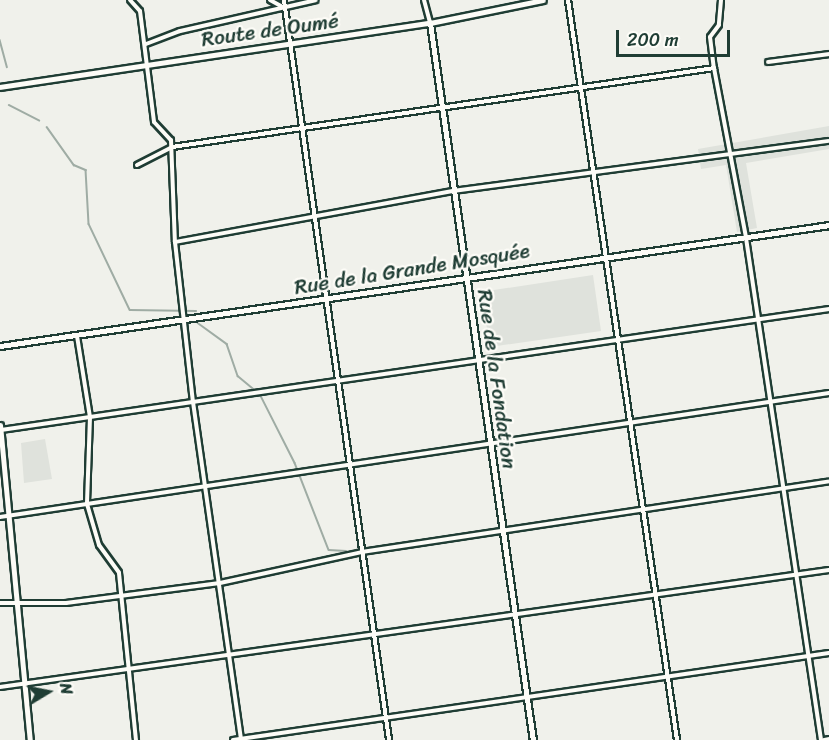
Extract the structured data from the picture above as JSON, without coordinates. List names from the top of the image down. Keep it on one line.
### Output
{"streets":{"street":["Route de Oumé","Rue de la Grande Mosquée","Rue de la Fondation"]},"crossings":[["Route de Oumé","Rue de la Fondation"],["Rue de la Grande Mosquée","Rue de la Fondation"]],"scale_bar":"200 m","north":"right"}
